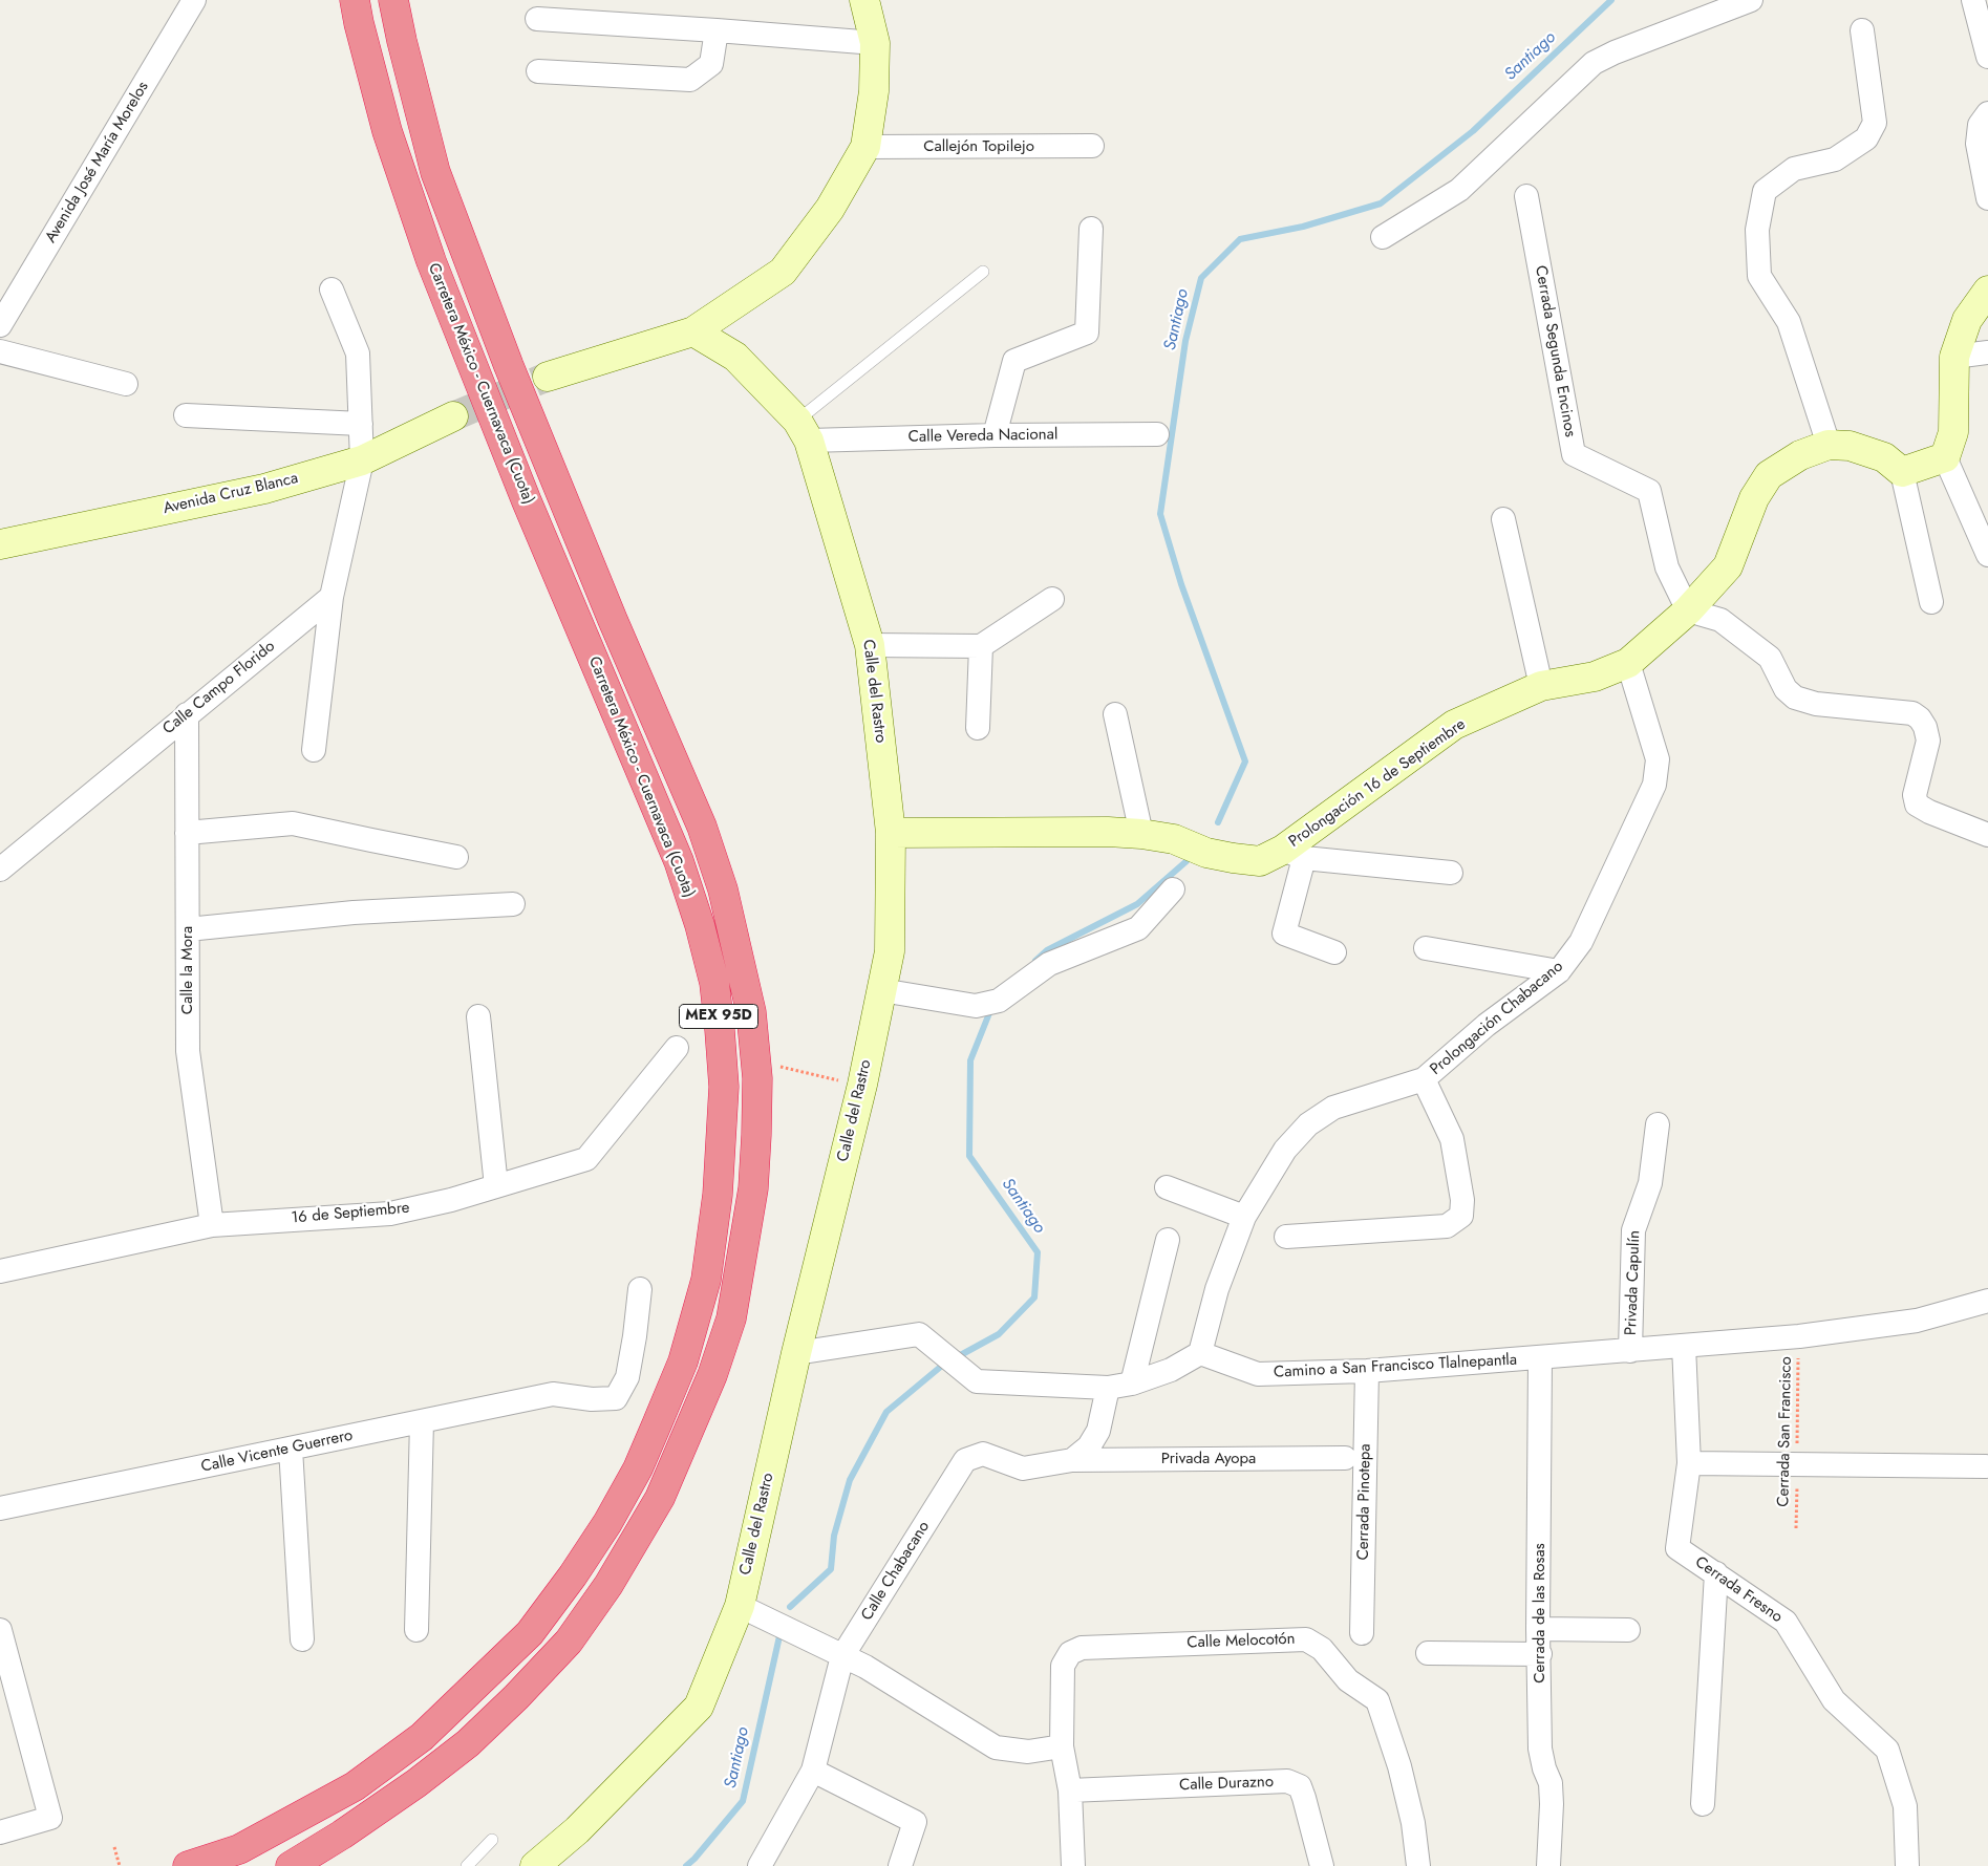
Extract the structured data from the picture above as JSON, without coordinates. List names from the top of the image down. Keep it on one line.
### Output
{"streets":{"highway":["Carretera México - Cuernavaca (Cuota)","MEX 95D"],"main road":["Avenida Cruz Blanca","Calle del Rastro","Prolongación 16 de Septiembre"],"street":["Callejón Topilejo","Avenida José María Morelos","Cerrada Segunda Encinos","Calle Vereda Nacional","Calle Campo Florido","Calle la Mora","Prolongación Chabacano","16 de Septiembre","Privada Capulín","Camino a San Francisco Tlalnepantla","Calle Vicente Guerrero","Privada Ayopa","Cerrada Pinotepa","Calle Chabacano","Cerrada Fresno","Cerrada de las Rosas","Calle Melocotón","Calle Durazno"],"path":["Cerrada San Francisco"]},"crossings":[["Cerrada Segunda Encinos","Prolongación 16 de Septiembre"],["Calle Vereda Nacional","Calle del Rastro"],["Calle Campo Florido","Calle la Mora"],["Calle del Rastro","Prolongación 16 de Septiembre"],["Prolongación 16 de Septiembre","Prolongación Chabacano"],["Calle la Mora","16 de Septiembre"],["Prolongación Chabacano","Camino a San Francisco Tlalnepantla"],["Privada Capulín","Camino a San Francisco Tlalnepantla"],["Camino a San Francisco Tlalnepantla","Cerrada San Francisco"],["Camino a San Francisco Tlalnepantla","Cerrada Pinotepa"],["Camino a San Francisco Tlalnepantla","Cerrada Fresno"],["Camino a San Francisco Tlalnepantla","Cerrada de las Rosas"],["Privada Ayopa","Calle Chabacano"],["Calle Melocotón","Calle Durazno"]],"water":["Santiago"]}
